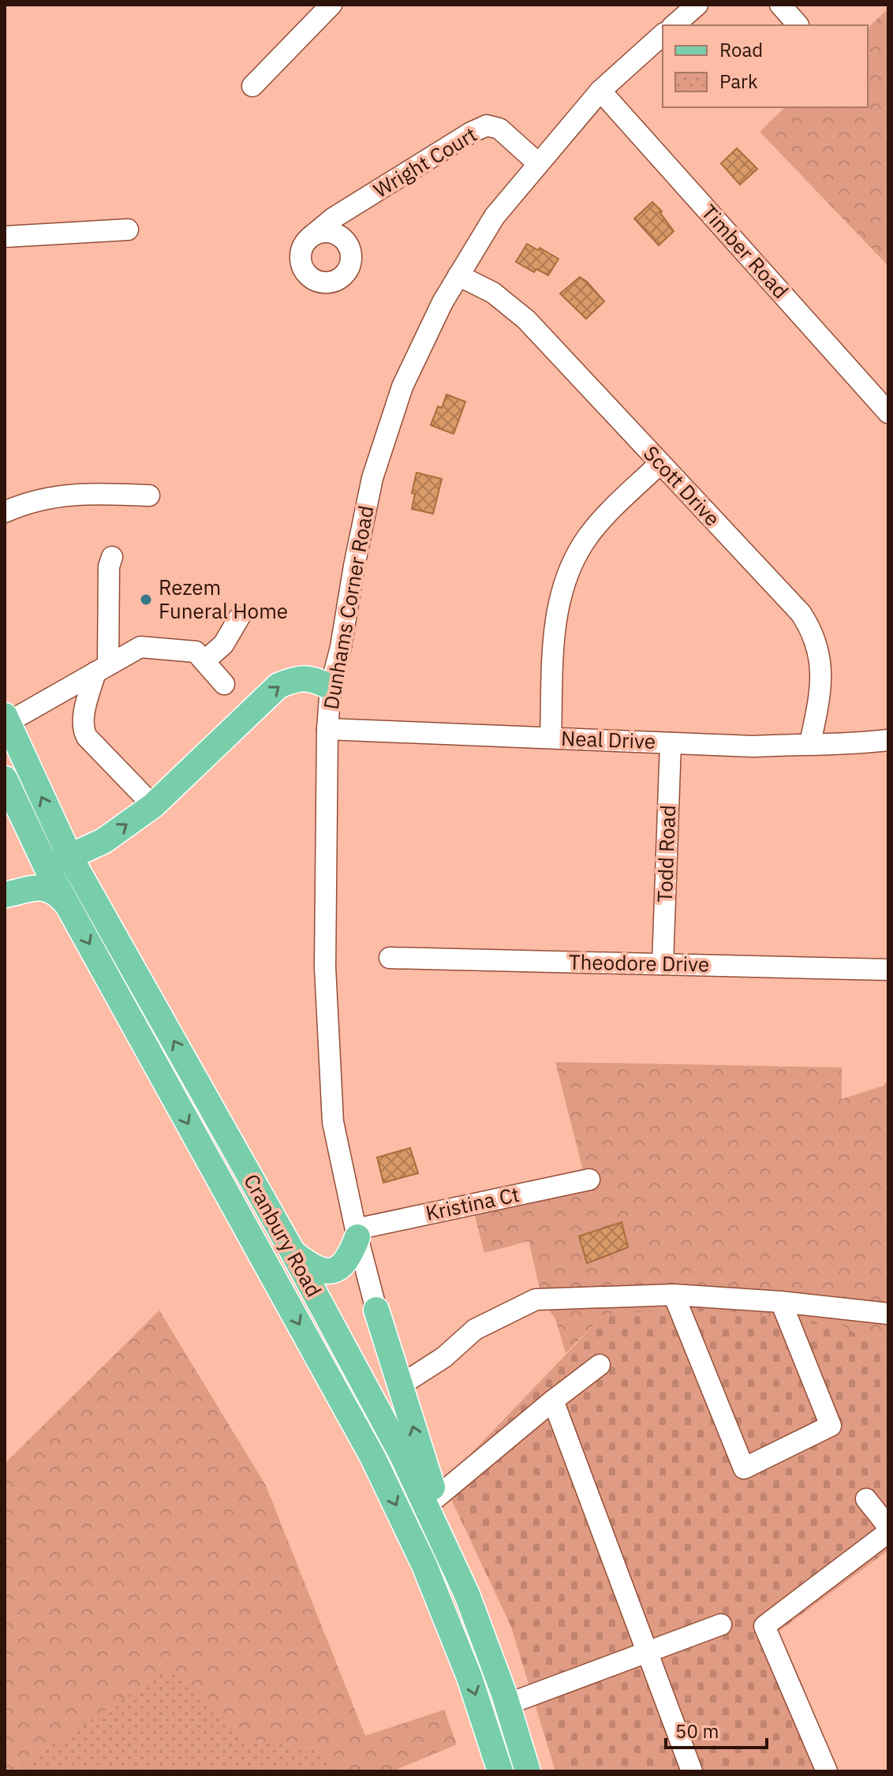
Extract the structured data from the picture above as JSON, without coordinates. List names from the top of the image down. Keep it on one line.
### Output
{"streets":{"main road":["Cranbury Road"],"street":["Wright Court","Timber Road","Scott Drive","Dunhams Corner Road","Neal Drive","Todd Road","Theodore Drive","Kristina Ct"]},"crossings":[["Wright Court","Dunhams Corner Road"],["Timber Road","Dunhams Corner Road"],["Scott Drive","Dunhams Corner Road"],["Scott Drive","Neal Drive"],["Dunhams Corner Road","Neal Drive"],["Dunhams Corner Road","Kristina Ct"],["Neal Drive","Todd Road"],["Todd Road","Theodore Drive"]],"places":["Rezem Funeral Home"],"legend":["Road","Park"],"scale_bar":"50 m"}
